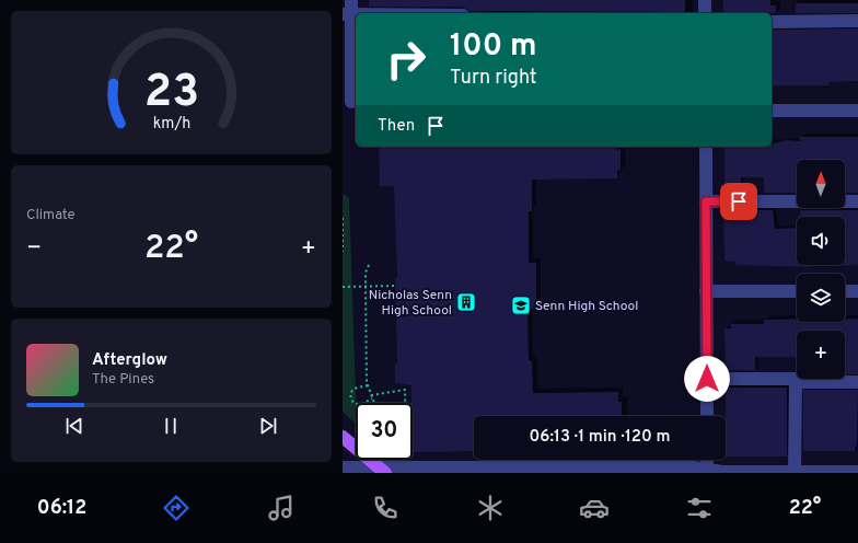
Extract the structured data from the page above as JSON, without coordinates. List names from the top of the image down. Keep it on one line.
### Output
{"places":{"building":["Nicholas Senn High School"],"school or university":["Senn High School"]},"north":"top","page":{"turn":["100 m","Turn right"],"then":"Then","map_buttons":"+","tile":"Climate","heat":["−","22°","+"],"song":["Afterglow","The Pines"],"limit":"30","trip":"06:13 · 1 min · 120 m","tabs":["06:12","22°"],"gauge":["23","km/h"]}}
